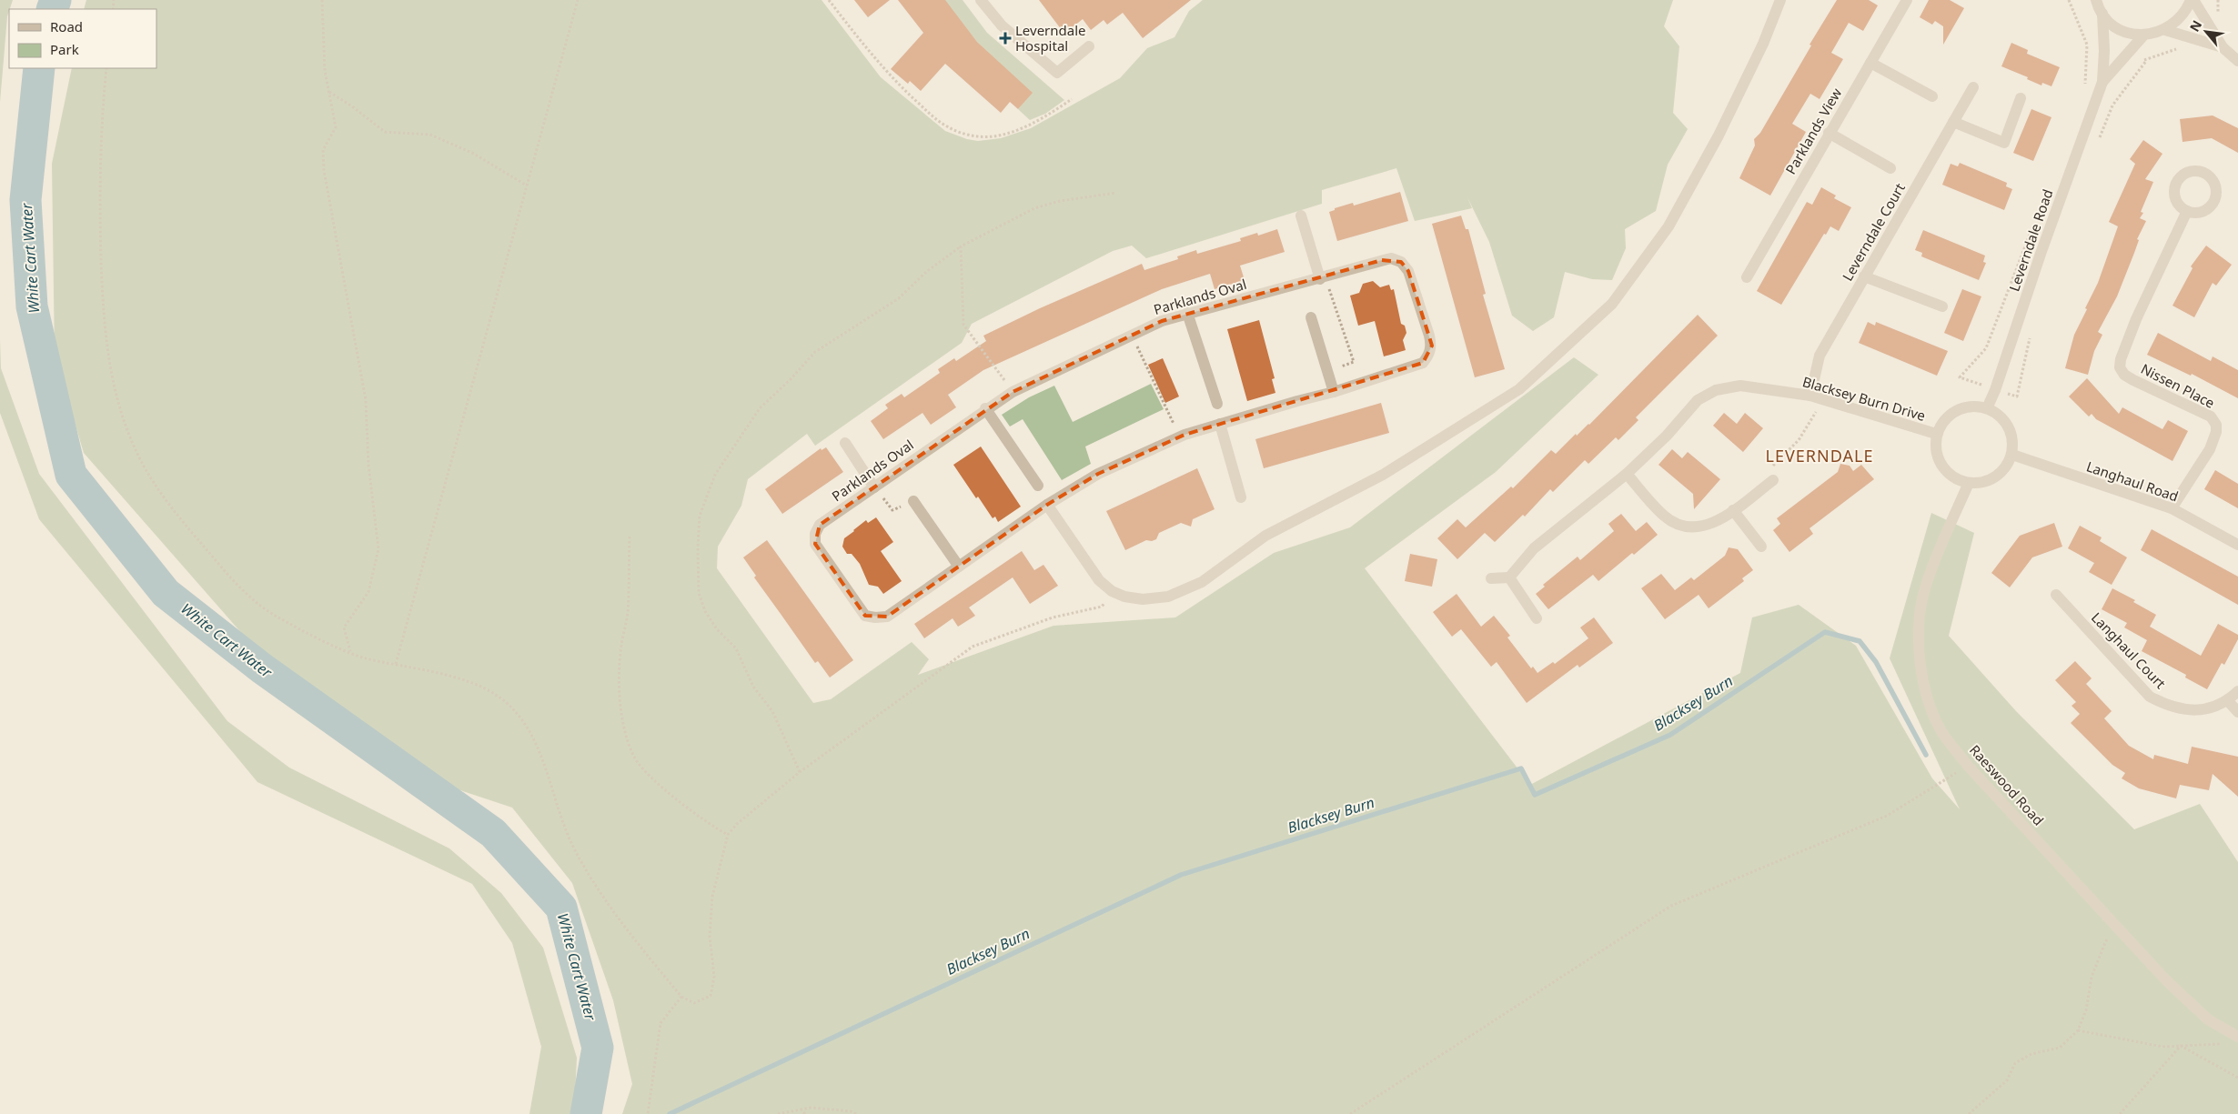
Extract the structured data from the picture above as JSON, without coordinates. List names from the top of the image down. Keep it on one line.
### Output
{"streets":{"street":["Parklands View","Leverndale Court","Leverndale Road","Parklands Oval","Nissen Place","Blacksey Burn Drive","Langhaul Road","Langhaul Court","Raeswood Road"]},"crossings":[["Leverndale Court","Blacksey Burn Drive"],["Leverndale Road","Blacksey Burn Drive"],["Leverndale Road","Langhaul Road"],["Leverndale Road","Raeswood Road"],["Nissen Place","Langhaul Road"],["Blacksey Burn Drive","Langhaul Road"],["Blacksey Burn Drive","Raeswood Road"],["Langhaul Road","Raeswood Road"]],"districts":["LEVERNDALE"],"water":["White Cart Water","Blacksey Burn"],"places":{"health":["Leverndale Hospital"]},"legend":["Road","Park"],"north":"top left"}
